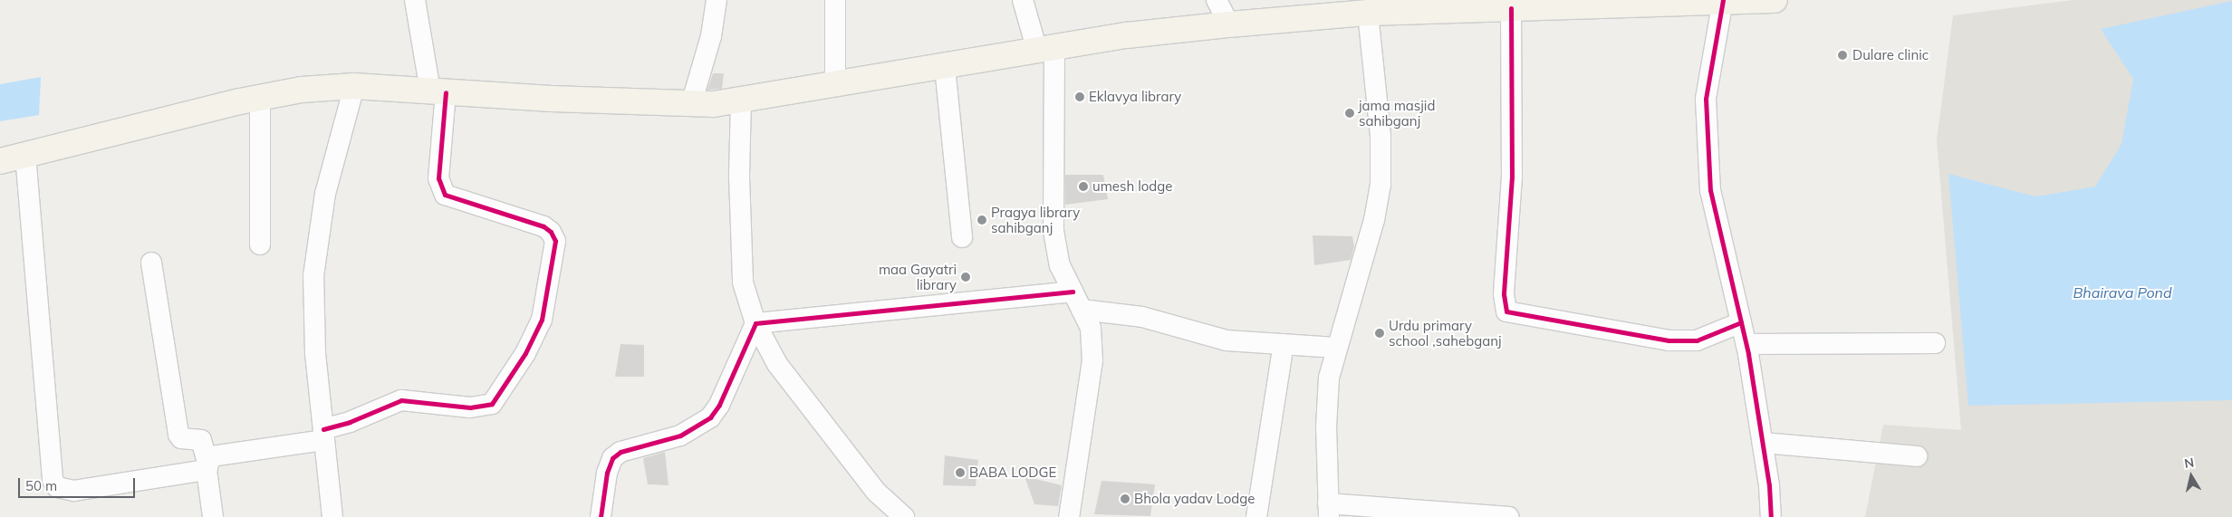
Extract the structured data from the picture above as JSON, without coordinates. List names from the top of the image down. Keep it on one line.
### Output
{"water":["Bhairava Pond"],"places":["Dulare clinic","Eklavya library","jama masjid sahibganj","umesh lodge","Pragya library sahibganj","maa Gayatri library","Urdu primary school ,sahebganj","BABA LODGE","Bhola yadav Lodge"],"scale_bar":"50 m","north":"top"}
